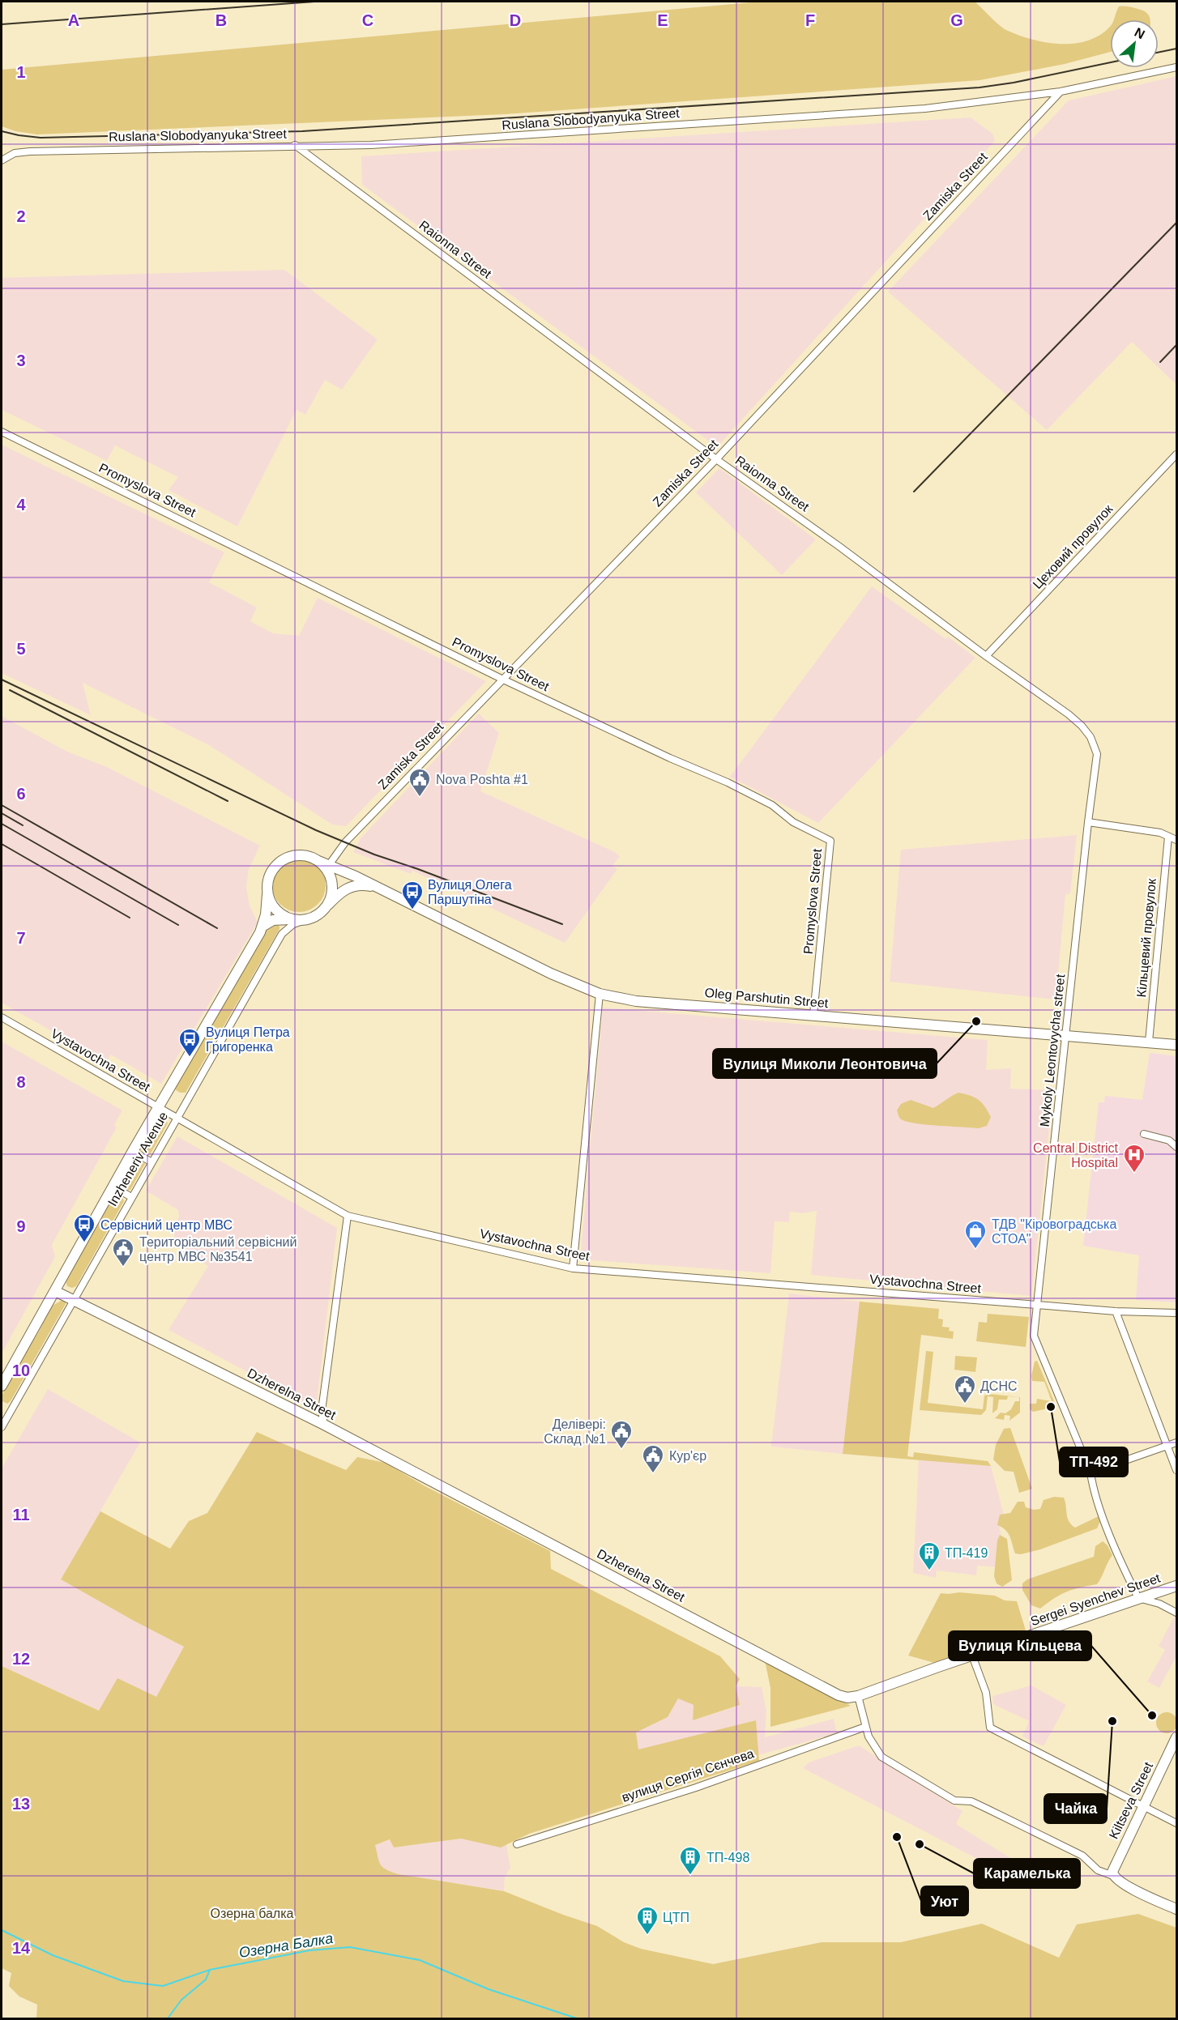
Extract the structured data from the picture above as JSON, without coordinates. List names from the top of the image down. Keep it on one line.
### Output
{"streets":{"street":["Ruslana Slobodyanyuka Street","Zamiska Street","Raionna Street","Promyslova Street","Цеховий провулок","Кільцевий провулок","Oleg Parshutin Street","Mykoly Leontovycha street","Vystavochna Street","Inzheneriv Avenue","Dzherelna Street","Sergei Syenchev Street","вулиця Сергія Сєнчева","Kiltseva Street"]},"crossings":[["Ruslana Slobodyanyuka Street","Zamiska Street"],["Ruslana Slobodyanyuka Street","Raionna Street"],["Zamiska Street","Raionna Street"],["Zamiska Street","Promyslova Street"],["Zamiska Street","Oleg Parshutin Street"],["Zamiska Street","Inzheneriv Avenue"],["Raionna Street","Цеховий провулок"],["Raionna Street","Mykoly Leontovycha street"],["Promyslova Street","Oleg Parshutin Street"],["Кільцевий провулок","Oleg Parshutin Street"],["Oleg Parshutin Street","Mykoly Leontovycha street"],["Oleg Parshutin Street","Inzheneriv Avenue"],["Mykoly Leontovycha street","Vystavochna Street"],["Mykoly Leontovycha street","Sergei Syenchev Street"],["Vystavochna Street","Inzheneriv Avenue"],["Inzheneriv Avenue","Dzherelna Street"],["Dzherelna Street","Sergei Syenchev Street"]],"water":["Озерна Балка"],"parks":["Озерна балка"],"places":{"public building":["Nova Poshta #1","Територіальний сервісний центр МВС №3541","ДСНС","Делівері: Склад №1","Кур'єр"],"bus stop":["Вулиця Олега Паршутіна","Вулиця Петра Григоренка","Сервісний центр МВС"],"other":["Вулиця Миколи Леонтовича","ТП-492","Вулиця Кільцева","Чайка","Уют","Карамелька"],"hospital":["Central District Hospital"],"shop":["ТДВ \"Кіровоградська СТОА\""],"building":["ТП-419","ТП-498","ЦТП"]},"north":"top right","grid":{"columns":["A","B","C","D","E","F","G"],"rows":["1","2","3","4","5","6","7","8","9","10","11","12","13","14"]}}
